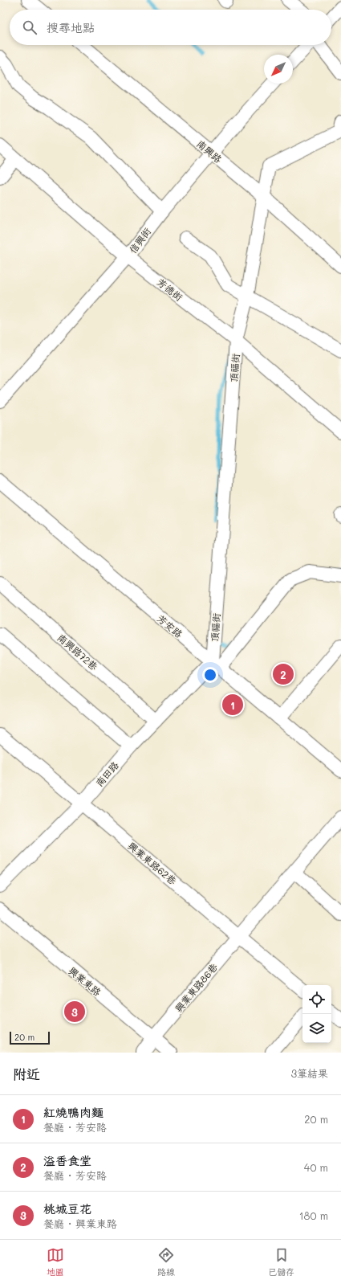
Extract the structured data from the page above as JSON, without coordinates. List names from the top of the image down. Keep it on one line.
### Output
{"streets":{"street":["南興路","信興街","芳德街","頂福街","芳安路","南興路72巷","南田路","興業東路62巷","興業東路","興業東路86巷"]},"crossings":[["南興路","信興街"],["南興路","頂福街"],["信興街","芳德街"],["芳德街","頂福街"],["頂福街","芳安路"],["頂福街","南田路"],["芳安路","南田路"],["南興路72巷","南田路"],["南田路","興業東路62巷"],["興業東路62巷","興業東路86巷"],["興業東路","興業東路86巷"]],"scale_bar":"20 m","north":"bottom left","page":{"search":"搜尋地點","pins":["2","1","3"],"scale":"20 m","heading":["附近","3筆結果"],"list":[{"mark":"1","name":"紅燒鴨肉麵","note":"餐廳 · 芳安路","value":"20 m"},{"mark":"2","name":"溢香食堂","note":"餐廳 · 芳安路","value":"40 m"},{"mark":"3","name":"桃城豆花","note":"餐廳 · 興業東路","value":"180 m"}],"nav":["地圖","路線","已儲存"]}}
